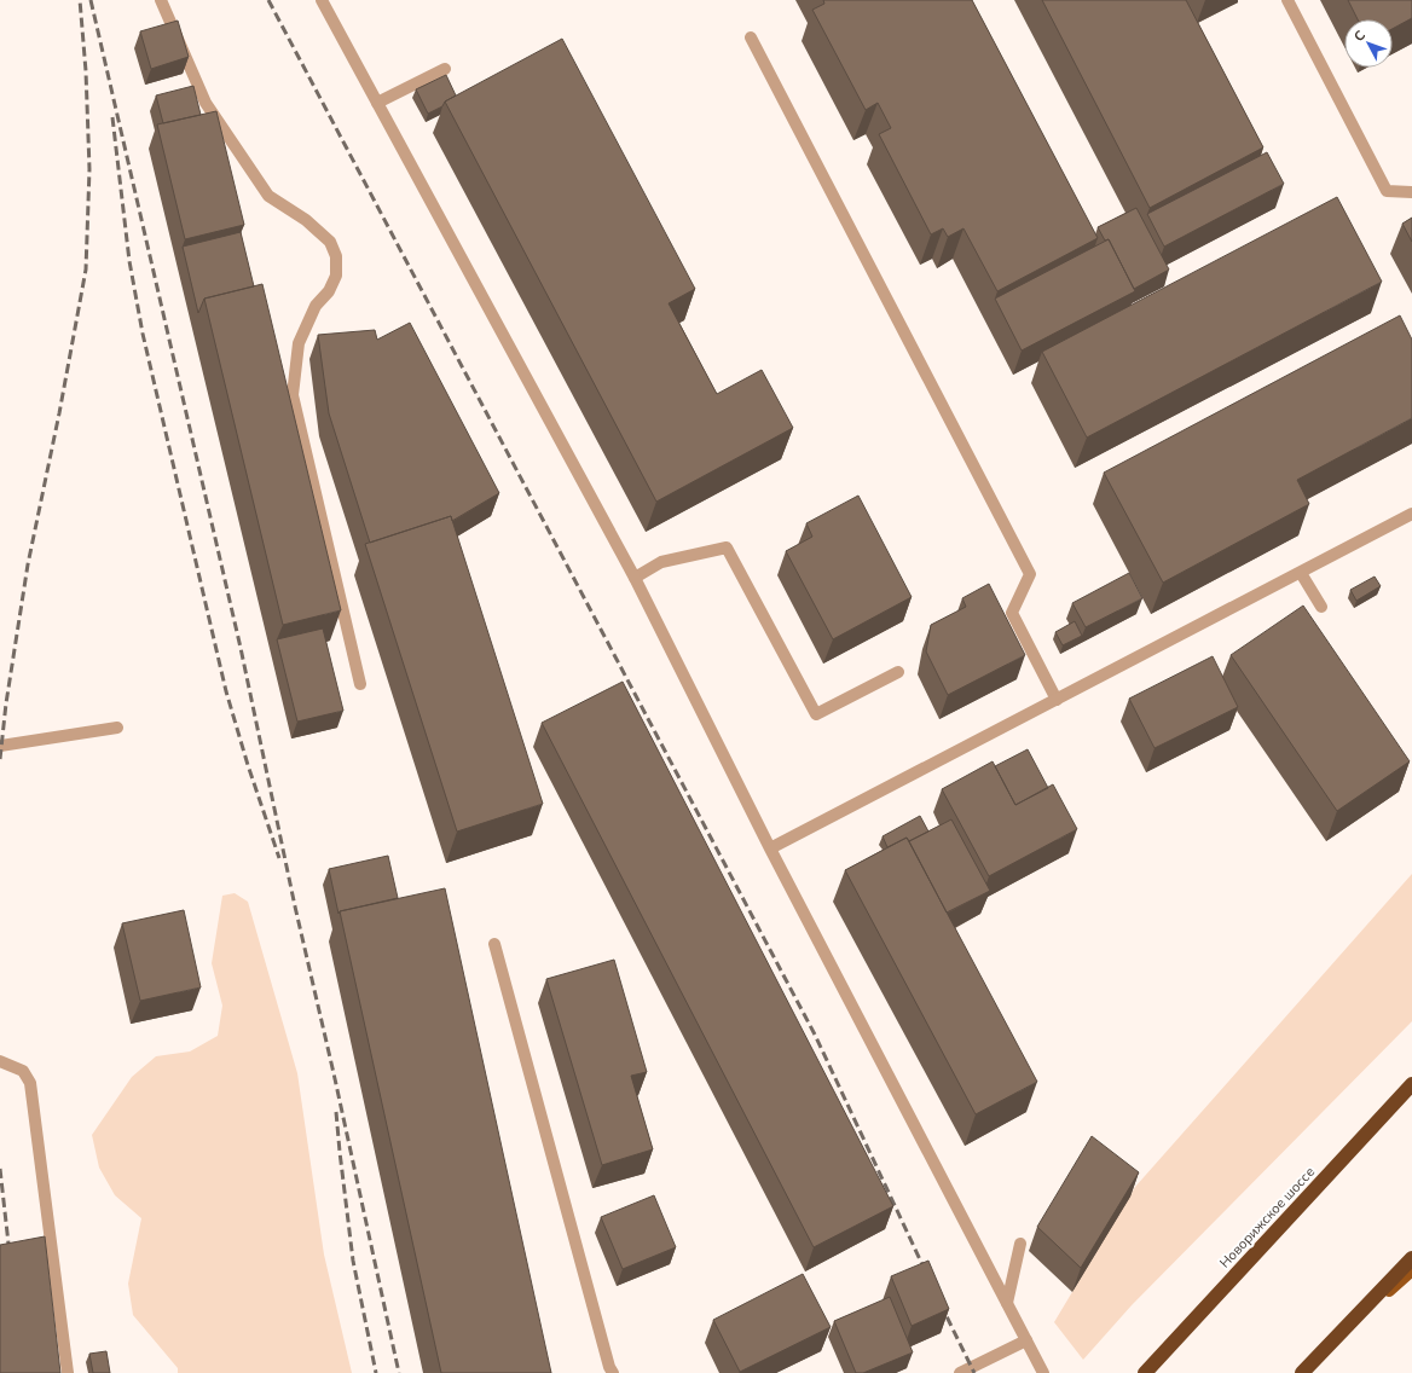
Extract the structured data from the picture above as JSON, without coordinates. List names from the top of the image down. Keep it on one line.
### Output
{"streets":{"highway":["Новорижское шоссе"]},"north":"top left"}
